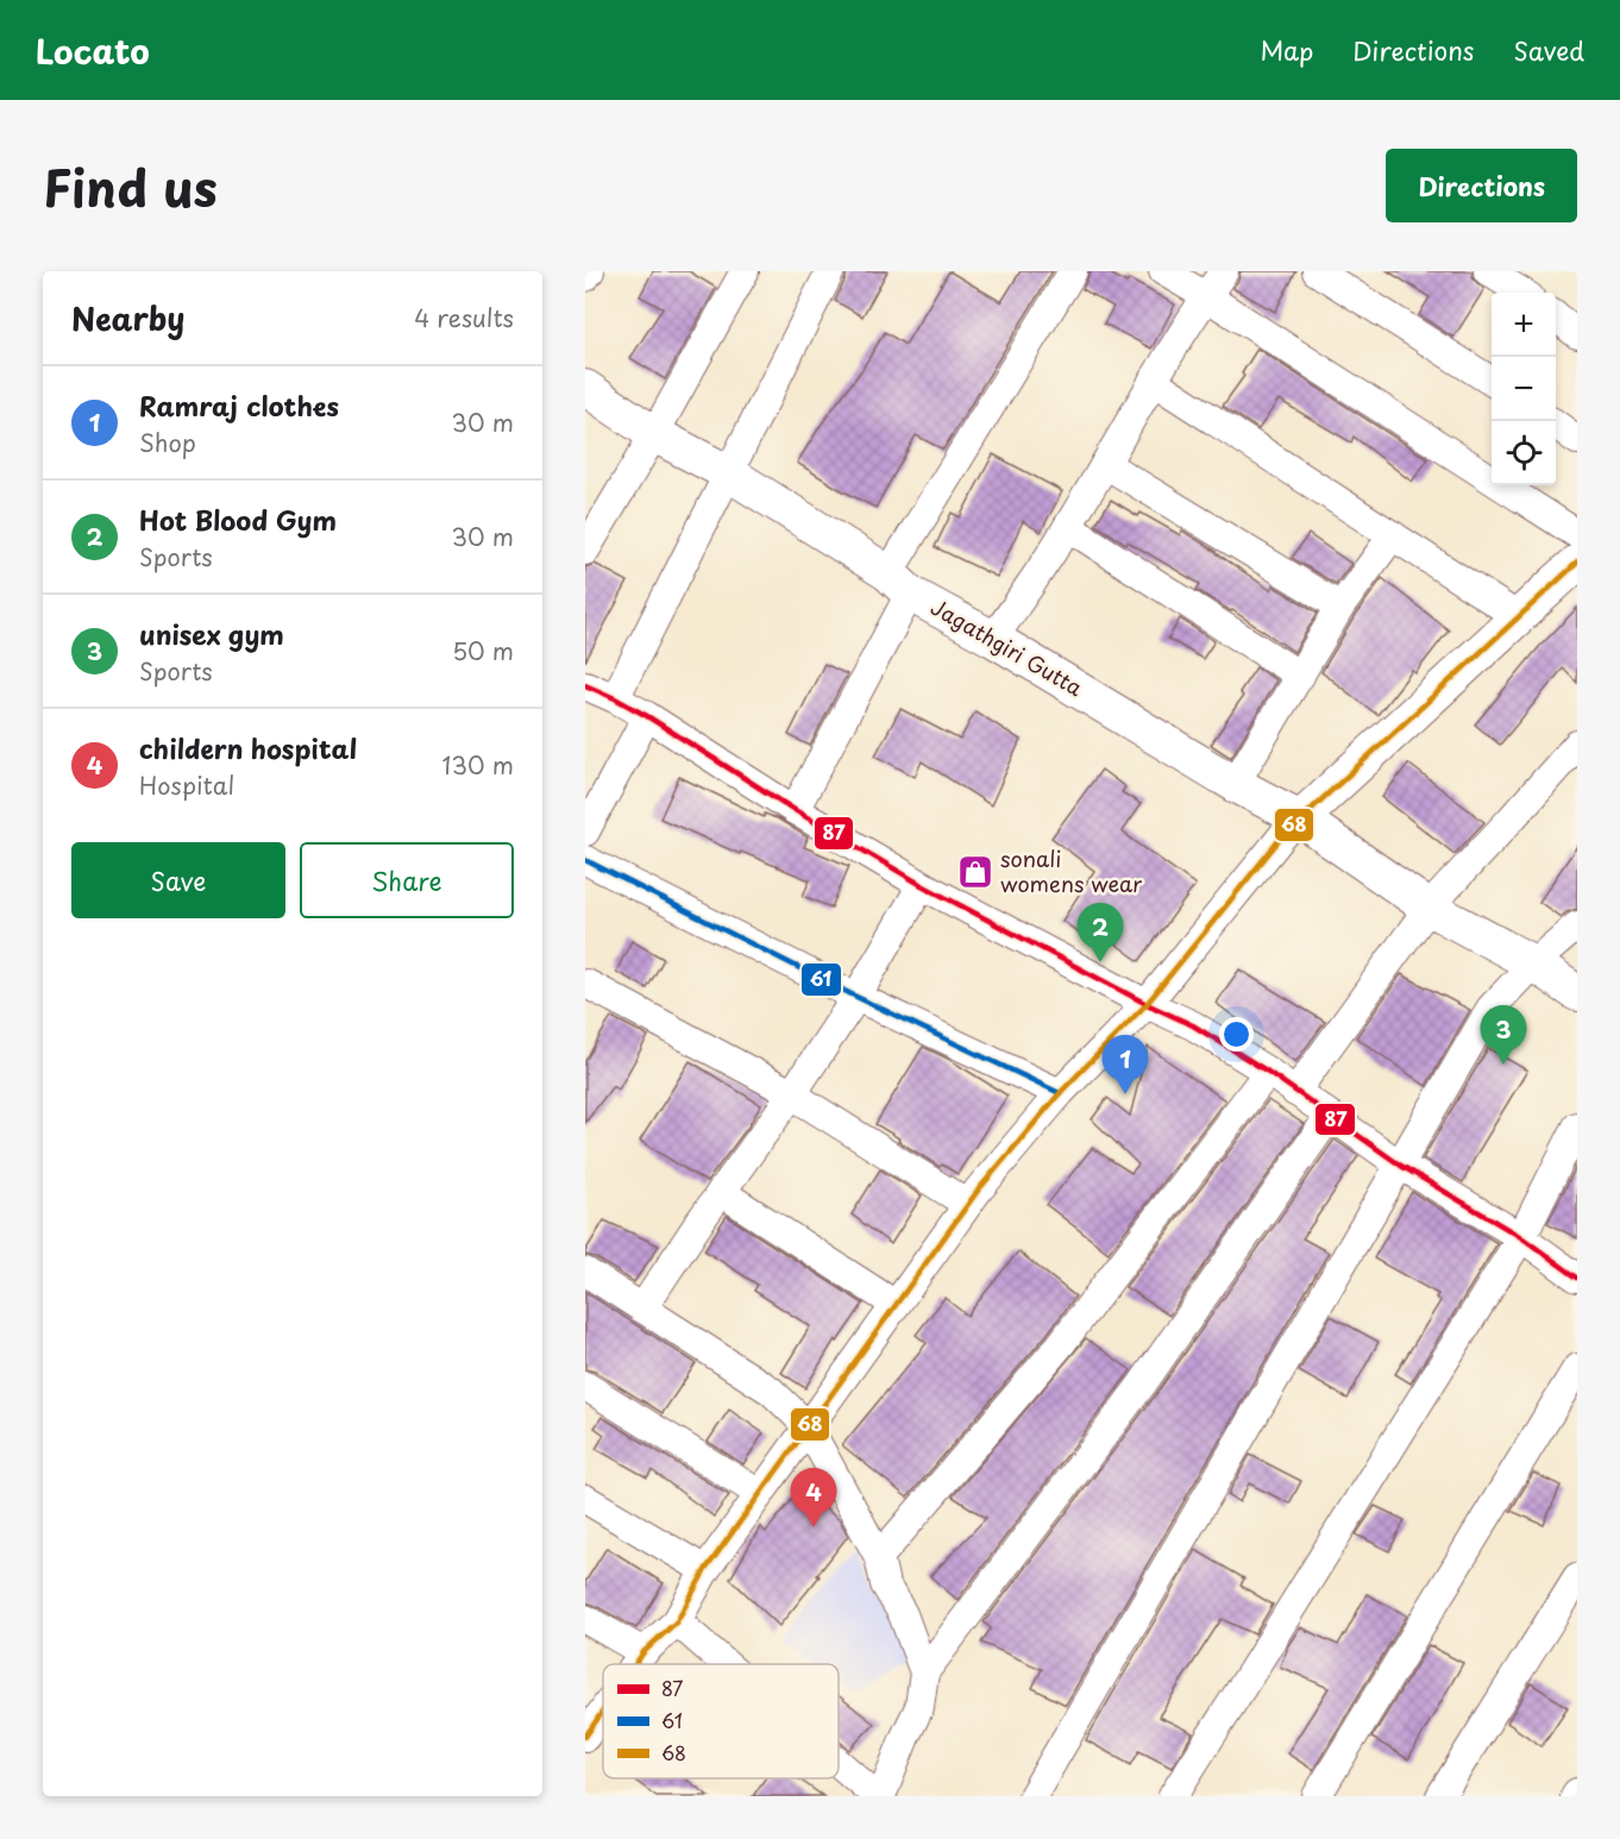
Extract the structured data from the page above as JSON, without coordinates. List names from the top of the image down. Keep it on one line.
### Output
{"streets":{"street":["Jagathgiri Gutta"]},"places":{"shop":["sonali womens wear"]},"lines":["transit line 68","transit line 87","transit line 61"],"legend":["87","61","68"],"page":{"header":"Locato","nav":["Map","Directions","Saved"],"title":"Find us","buttons":["Directions",["Save","Share"]],"heading":["Nearby","4 results"],"map_buttons":["+","−"],"list":[{"mark":"1","name":"Ramraj clothes","note":"Shop","value":"30 m"},{"mark":"2","name":"Hot Blood Gym","note":"Sports","value":"30 m"},{"mark":"3","name":"unisex gym","note":"Sports","value":"50 m"},{"mark":"4","name":"childern hospital","note":"Hospital","value":"130 m"}],"pins":["2","3","1","4"]}}
